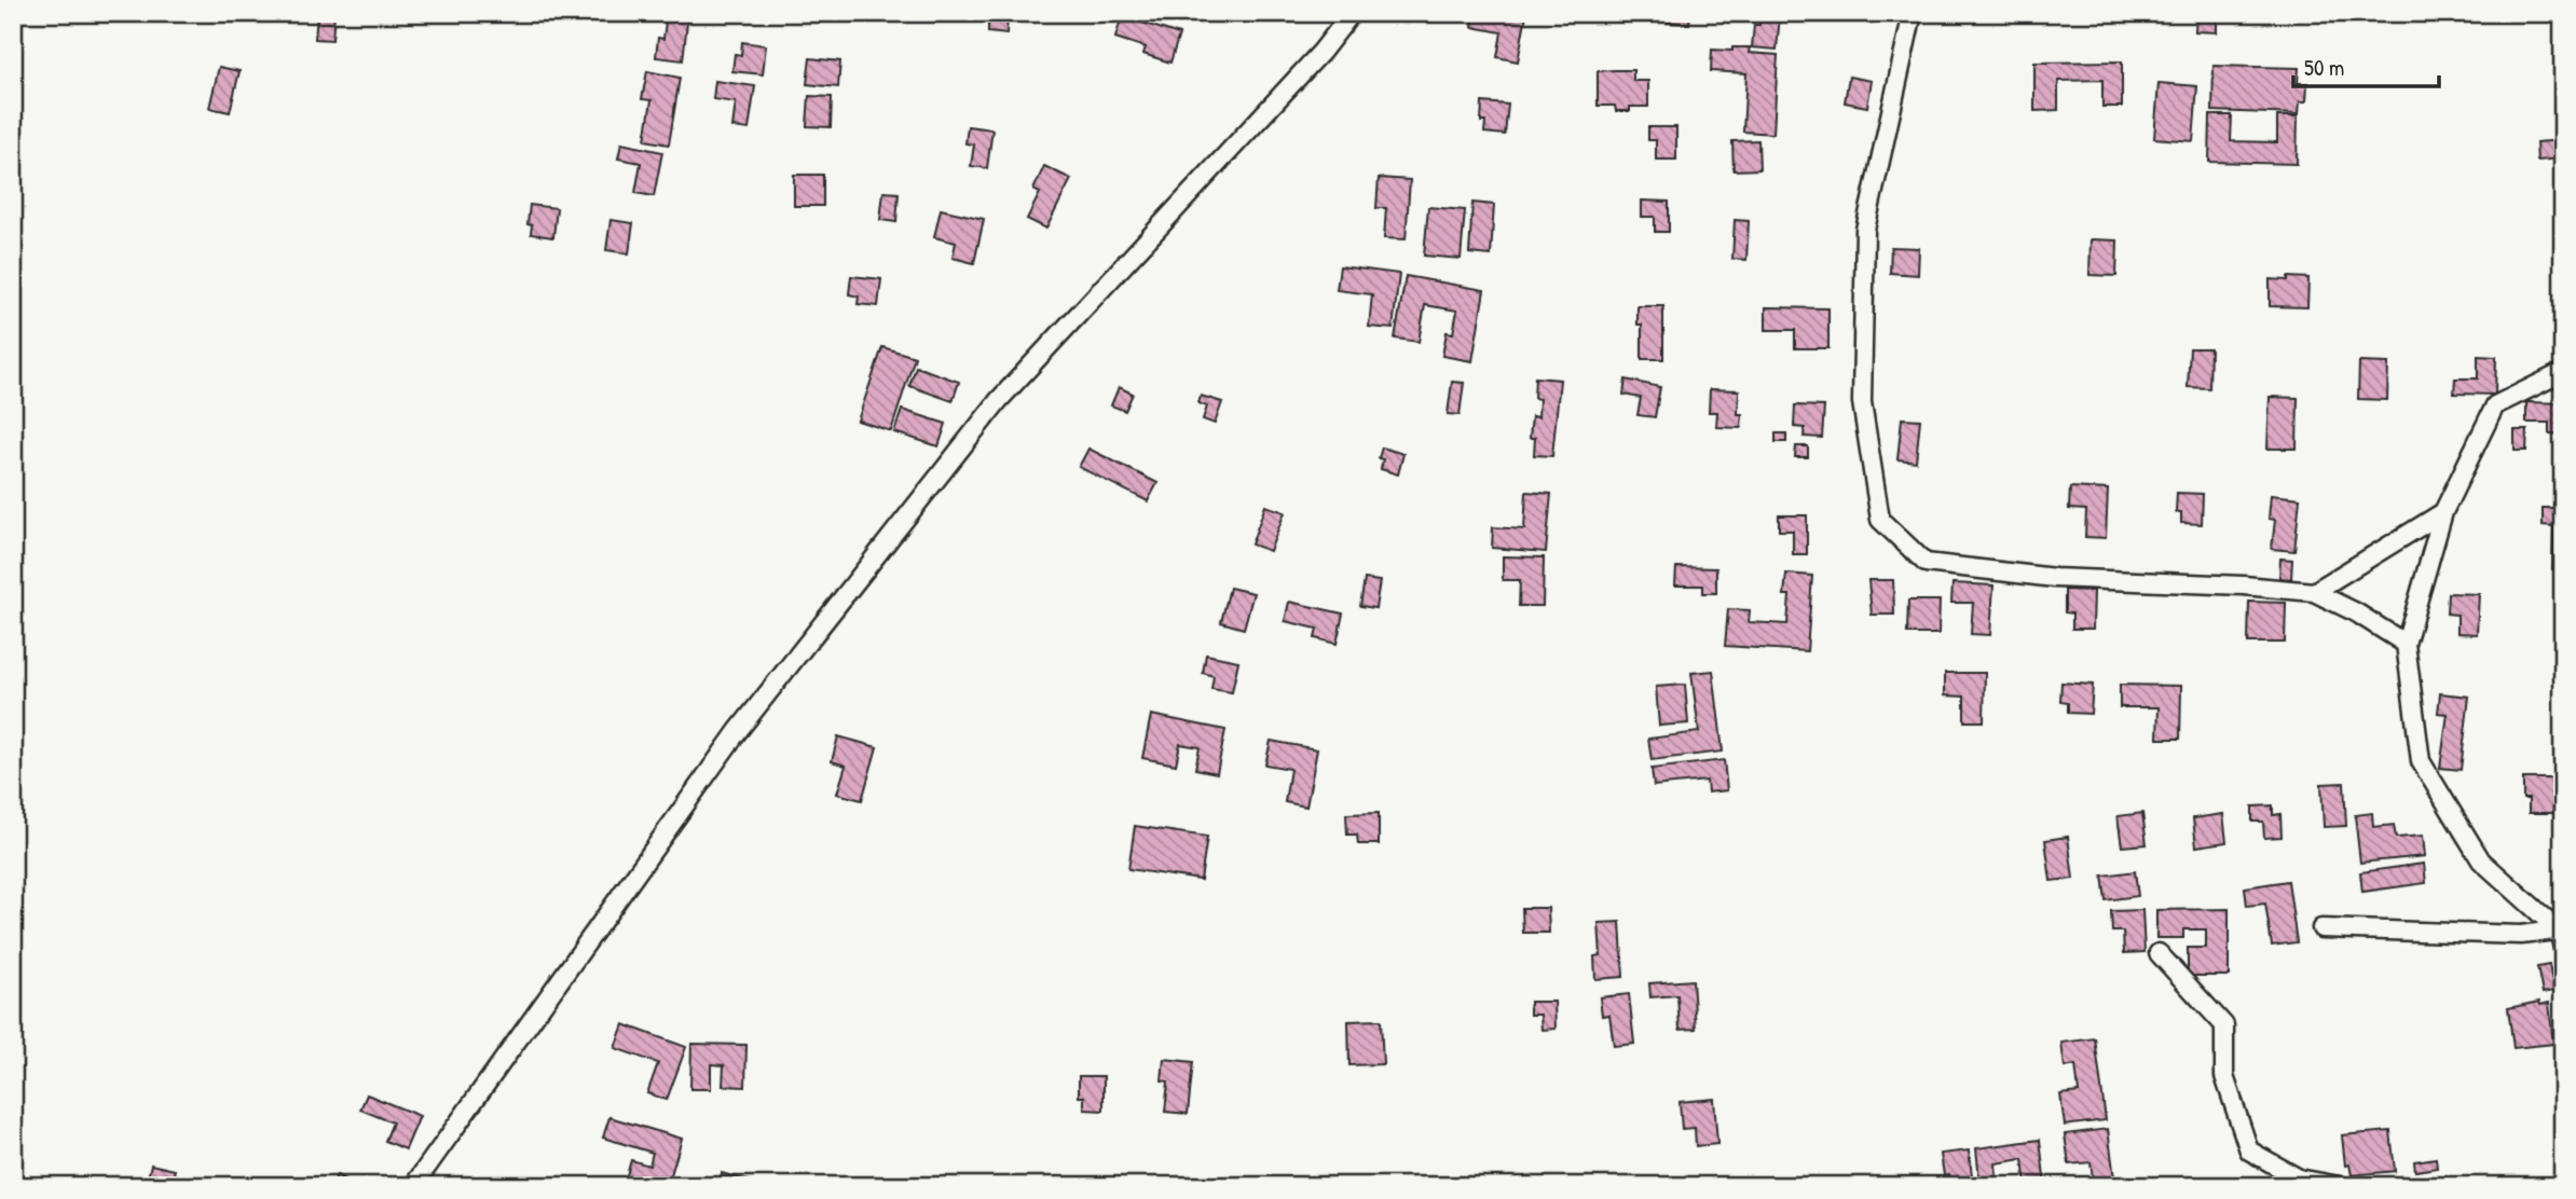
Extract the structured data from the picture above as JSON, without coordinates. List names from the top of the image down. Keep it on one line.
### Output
{"scale_bar":"50 m"}
